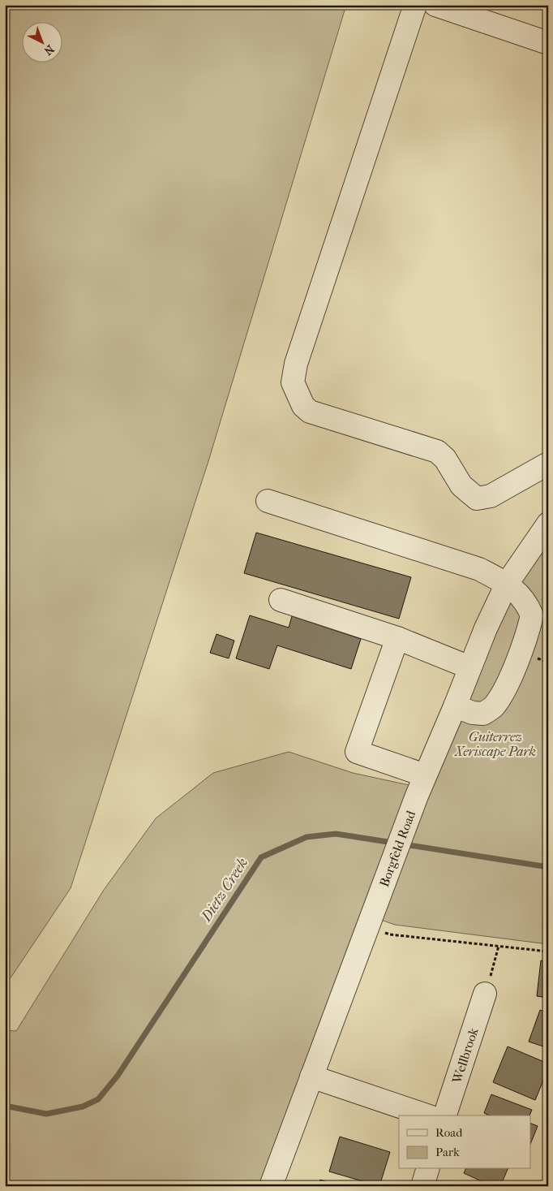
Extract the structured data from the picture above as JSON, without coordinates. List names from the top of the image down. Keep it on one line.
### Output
{"streets":{"street":["Borgfeld Road","Wellbrook"]},"water":["Dietz Creek"],"parks":["Guiterrez Xeriscape Park"],"legend":["Road","Park"],"north":"bottom right"}
